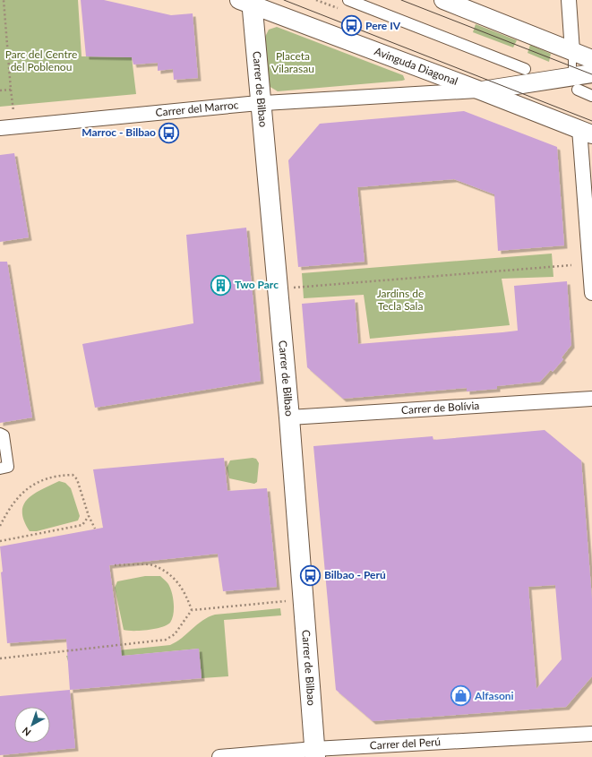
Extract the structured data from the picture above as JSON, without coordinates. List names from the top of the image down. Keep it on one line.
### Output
{"streets":{"main road":["Carrer de Bilbao"],"street":["Avinguda Diagonal","Carrer del Marroc","Carrer de Bolívia","Carrer del Perú"]},"crossings":[["Avinguda Diagonal","Carrer de Bilbao"],["Avinguda Diagonal","Carrer del Marroc"],["Carrer de Bilbao","Carrer del Marroc"],["Carrer de Bilbao","Carrer de Bolívia"],["Carrer de Bilbao","Carrer del Perú"]],"parks":["Parc del Centre del Poblenou","Placeta Vilarasau","Jardins de Tecla Sala"],"places":{"bus stop":["Pere IV","Marroc - Bilbao","Bilbao - Perú"],"building":["Two Parc"],"shop":["Alfasoni"]},"north":"bottom left"}
